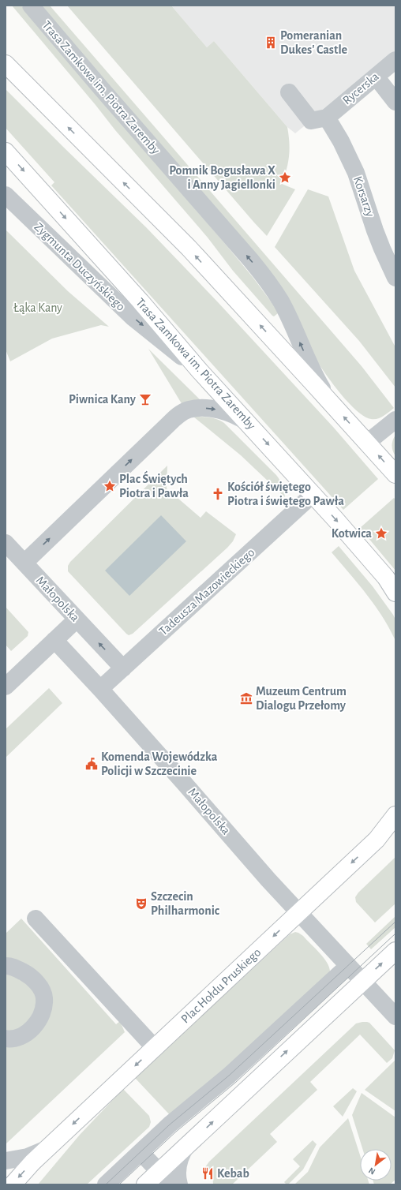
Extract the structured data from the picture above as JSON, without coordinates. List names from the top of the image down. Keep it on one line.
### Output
{"streets":{"main road":["Trasa Zamkowa im. Piotra Zaremby","Plac Hołdu Pruskiego"],"street":["Rycerska","Korsarzy","Zygmunta Duczyńskiego","Tadeusza Mazowieckiego","Małopolska"]},"crossings":[["Trasa Zamkowa im. Piotra Zaremby","Zygmunta Duczyńskiego"],["Trasa Zamkowa im. Piotra Zaremby","Tadeusza Mazowieckiego"],["Rycerska","Korsarzy"],["Tadeusza Mazowieckiego","Małopolska"],["Małopolska","Plac Hołdu Pruskiego"]],"one_way":["Zygmunta Duczyńskiego"],"parks":["Łąka Kany"],"places":{"building":["Pomeranian Dukes' Castle"],"place":["Pomnik Bogusława X i Anny Jagiellonki","Plac Świętych Piotra i Pawła","Kotwica"],"bar":["Piwnica Kany"],"church":["Kościół świętego Piotra i świętego Pawła"],"museum":["Muzeum Centrum Dialogu Przełomy"],"public building":["Komenda Wojewódzka Policji w Szczecinie"],"theatre":["Szczecin Philharmonic"],"restaurant":["Kebab"]},"north":"bottom left"}
